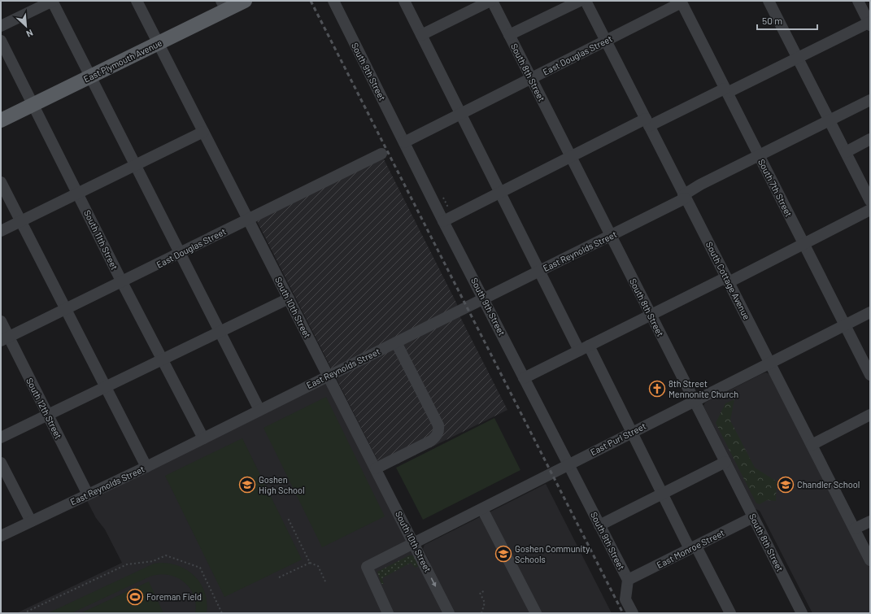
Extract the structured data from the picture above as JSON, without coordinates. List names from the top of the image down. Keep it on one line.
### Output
{"streets":{"main road":["East Plymouth Avenue"],"street":["East Douglas Street","South 9th Street","South 8th Street","South 7th Street","South 11th Street","East Reynolds Street","South Cottage Avenue","South 10th Street","South 12th Street","East Purl Street","East Monroe Street"]},"crossings":[["East Douglas Street","South 9th Street"],["East Douglas Street","South 8th Street"],["East Douglas Street","South 7th Street"],["East Douglas Street","South 11th Street"],["East Douglas Street","South Cottage Avenue"],["East Douglas Street","South 10th Street"],["East Douglas Street","South 12th Street"],["East Plymouth Avenue","South 11th Street"],["East Plymouth Avenue","South 10th Street"],["South 9th Street","East Reynolds Street"],["South 9th Street","East Purl Street"],["South 9th Street","East Monroe Street"],["South 8th Street","East Reynolds Street"],["South 8th Street","East Purl Street"],["South 8th Street","East Monroe Street"],["South 7th Street","East Reynolds Street"],["South 7th Street","East Purl Street"],["South 11th Street","East Reynolds Street"],["East Reynolds Street","South Cottage Avenue"],["East Reynolds Street","South 10th Street"],["East Reynolds Street","South 12th Street"],["South Cottage Avenue","East Purl Street"],["South 10th Street","East Purl Street"]],"places":{"church":["8th Street Mennonite Church"],"school or university":["Goshen High School","Chandler School","Goshen Community Schools"],"sports":["Foreman Field"]},"scale_bar":"50 m","north":"bottom right"}
